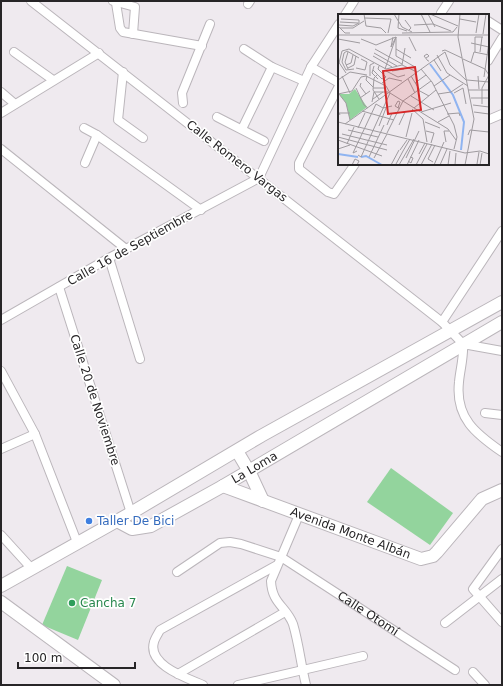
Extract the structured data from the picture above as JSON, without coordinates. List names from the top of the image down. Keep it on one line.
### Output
{"streets":{"street":["Calle Romero Vargas","Calle 16 de Septiembre","Calle 20 de Noviembre","La Loma","Avenida Monte Albán","Calle Otomí"]},"crossings":[["Calle Romero Vargas","Calle 16 de Septiembre"],["Calle Romero Vargas","La Loma"],["Calle 16 de Septiembre","Calle 20 de Noviembre"],["La Loma","Avenida Monte Albán"]],"places":["Taller De Bici","Cancha 7"],"scale_bar":"100 m"}
